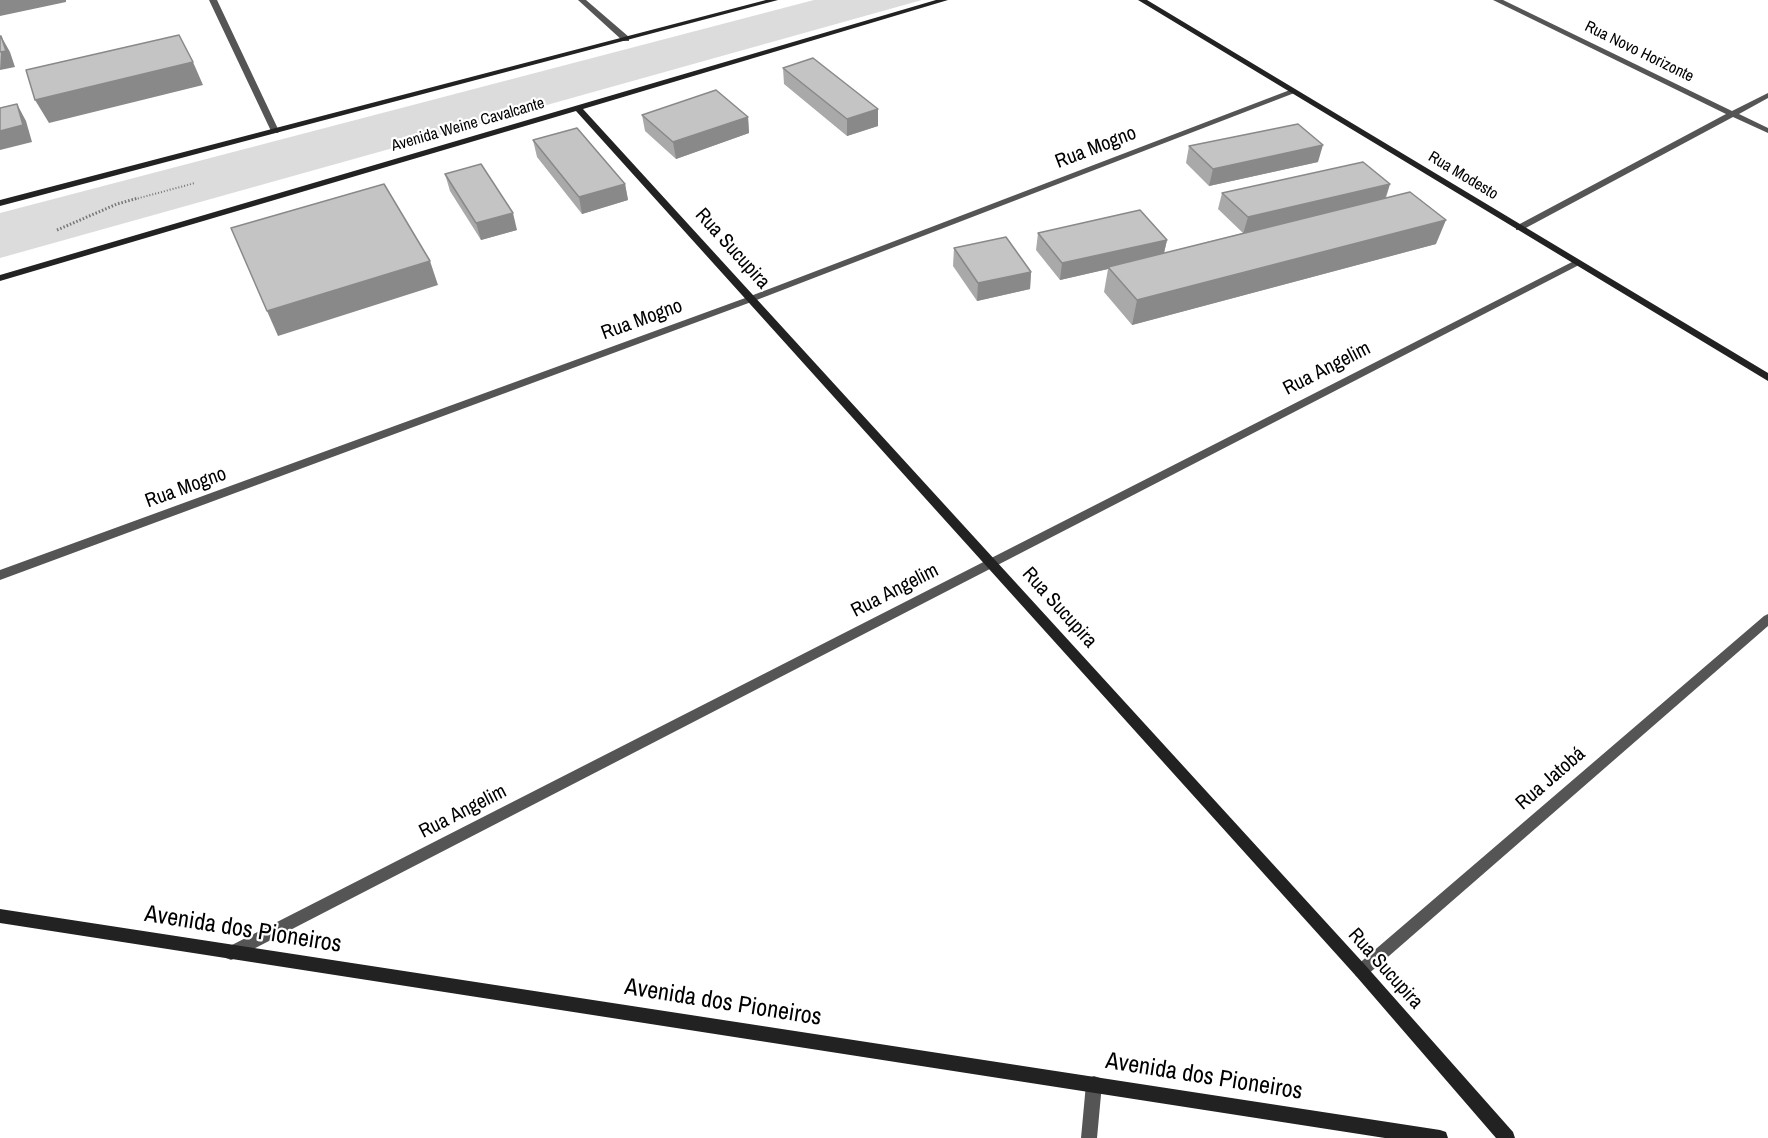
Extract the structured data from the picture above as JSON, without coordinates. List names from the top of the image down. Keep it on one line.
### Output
{"streets":{"main road":["Avenida Weine Cavalcante","Rua Modesto","Rua Sucupira","Avenida dos Pioneiros"],"street":["Rua Novo Horizonte","Rua Mogno","Rua Angelim","Rua Jatobá"]},"crossings":[["Avenida Weine Cavalcante","Rua Sucupira"],["Rua Mogno","Rua Modesto"],["Rua Mogno","Rua Sucupira"],["Rua Modesto","Rua Angelim"],["Rua Sucupira","Rua Angelim"],["Rua Sucupira","Rua Jatobá"],["Rua Angelim","Avenida dos Pioneiros"]]}
